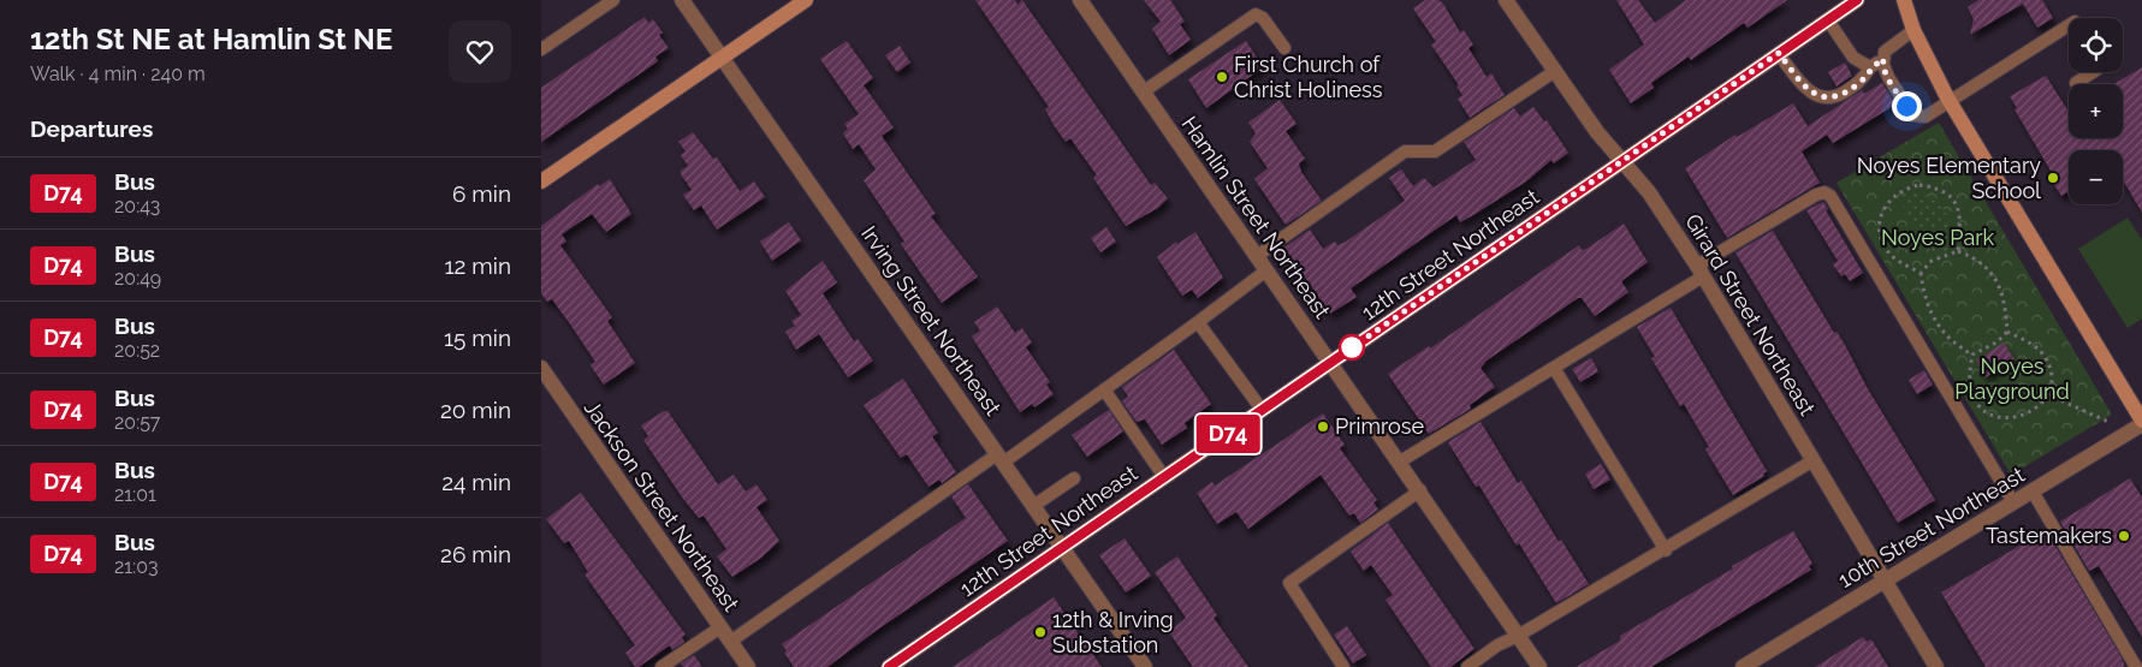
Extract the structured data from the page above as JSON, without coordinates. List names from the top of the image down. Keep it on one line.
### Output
{"streets":{"street":["Hamlin Street Northeast","12th Street Northeast","Girard Street Northeast","Irving Street Northeast","Jackson Street Northeast","10th Street Northeast"]},"crossings":[["Hamlin Street Northeast","12th Street Northeast"],["12th Street Northeast","Girard Street Northeast"],["12th Street Northeast","Irving Street Northeast"],["Girard Street Northeast","10th Street Northeast"]],"parks":["Noyes Park","Noyes Playground"],"places":["First Church of Christ Holiness","Noyes Elementary School","Primrose","Tastemakers","12th & Irving Substation"],"lines":["bus line D74"],"page":{"heading":[["12th St NE at Hamlin St NE","Walk · 4 min · 240 m"],"Departures"],"on_map":"D74","map_buttons":["+","−"],"list":[{"mark":"D74","name":"Bus","note":"20:43","value":"6 min"},{"mark":"D74","name":"Bus","note":"20:49","value":"12 min"},{"mark":"D74","name":"Bus","note":"20:52","value":"15 min"},{"mark":"D74","name":"Bus","note":"20:57","value":"20 min"},{"mark":"D74","name":"Bus","note":"21:01","value":"24 min"},{"mark":"D74","name":"Bus","note":"21:03","value":"26 min"}]}}
